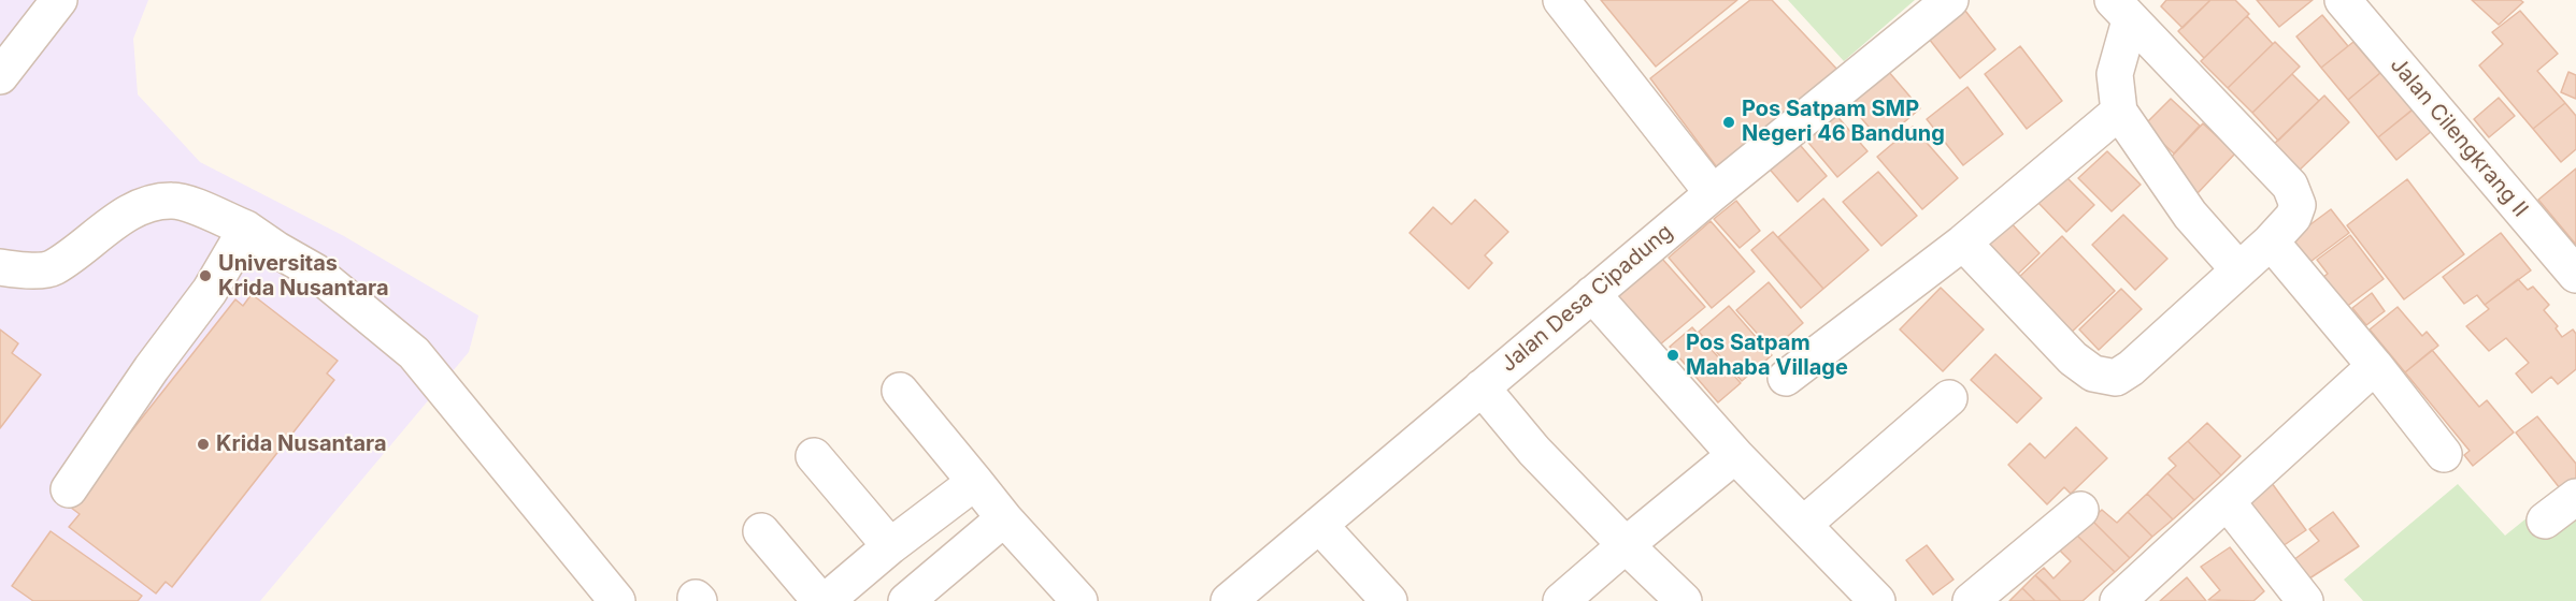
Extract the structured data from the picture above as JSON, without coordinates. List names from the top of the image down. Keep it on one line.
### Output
{"streets":{"street":["Jalan Cilengkrang II","Jalan Desa Cipadung"]},"places":["Pos Satpam SMP Negeri 46 Bandung","Universitas Krida Nusantara","Pos Satpam Mahaba Village","Krida Nusantara"]}
